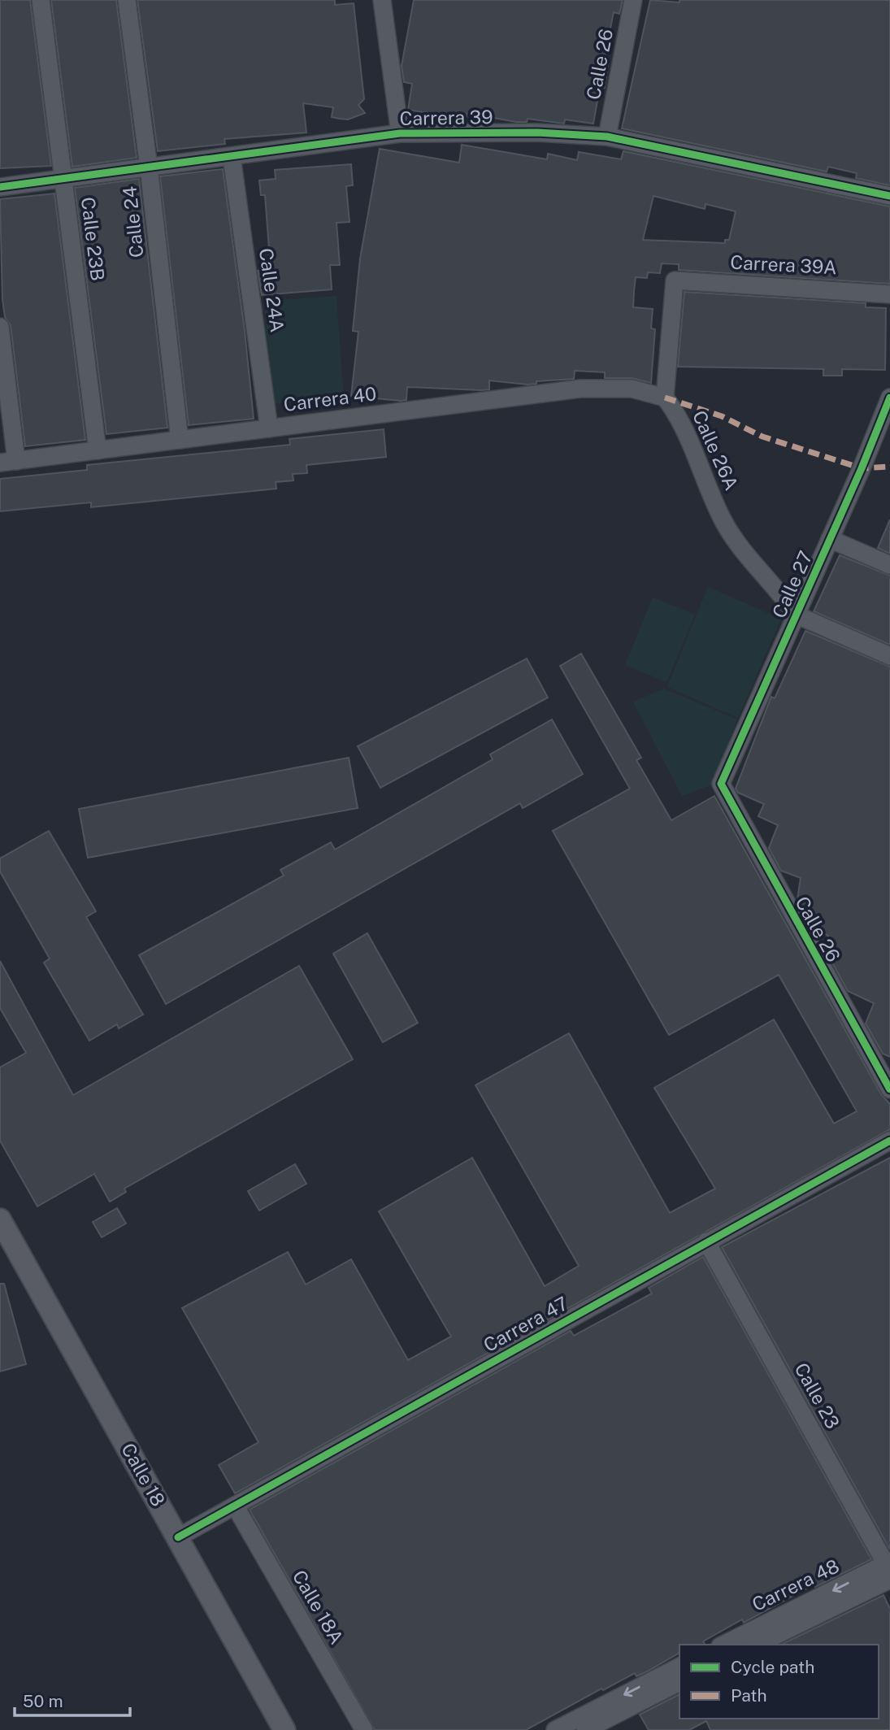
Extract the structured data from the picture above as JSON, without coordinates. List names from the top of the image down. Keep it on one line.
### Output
{"streets":{"main road":["Calle 18"],"street":["Calle 26","Carrera 39","Calle 24","Calle 23B","Carrera 39A","Calle 24A","Carrera 40","Calle 26A","Calle 27","Carrera 47","Calle 23","Carrera 48","Calle 18A"]},"crossings":[["Calle 26","Carrera 39"],["Calle 26","Calle 27"],["Carrera 39","Calle 24"],["Carrera 39","Calle 23B"],["Carrera 39","Calle 24A"],["Calle 24","Carrera 40"],["Calle 23B","Carrera 40"],["Carrera 39A","Carrera 40"],["Carrera 39A","Calle 26A"],["Calle 24A","Carrera 40"],["Carrera 40","Calle 26A"],["Calle 26A","Calle 27"],["Carrera 47","Calle 23"],["Carrera 47","Calle 18"],["Carrera 47","Calle 18A"],["Calle 23","Carrera 48"]],"legend":["Cycle path","Path"],"scale_bar":"50 m"}
